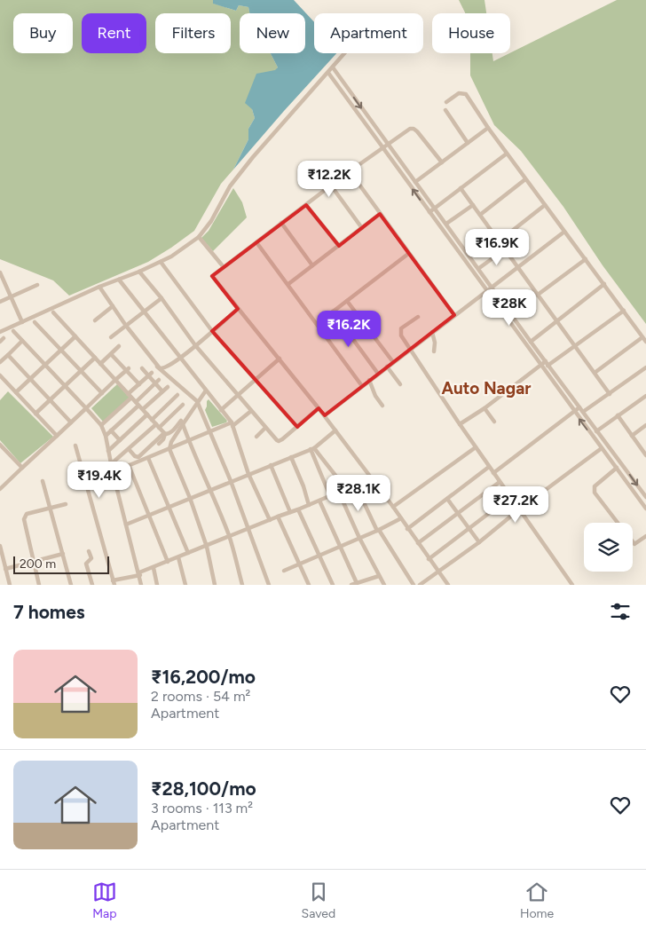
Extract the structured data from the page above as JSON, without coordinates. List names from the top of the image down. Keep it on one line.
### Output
{"districts":["Auto Nagar"],"scale_bar":"200 m","page":{"chip":["Buy","Rent","Filters","New","Apartment","House"],"price":["₹12.2K","₹16.9K","₹28K","₹16.2K","₹19.4K","₹28.1K","₹27.2K"],"scale":"200 m","heading":"7 homes","list":[{"name":"₹16,200/mo","note":"2 rooms · 54 m² · Apartment"},{"name":"₹28,100/mo","note":"3 rooms · 113 m² · Apartment"}],"tabs":["Map","Saved","Home"]}}
